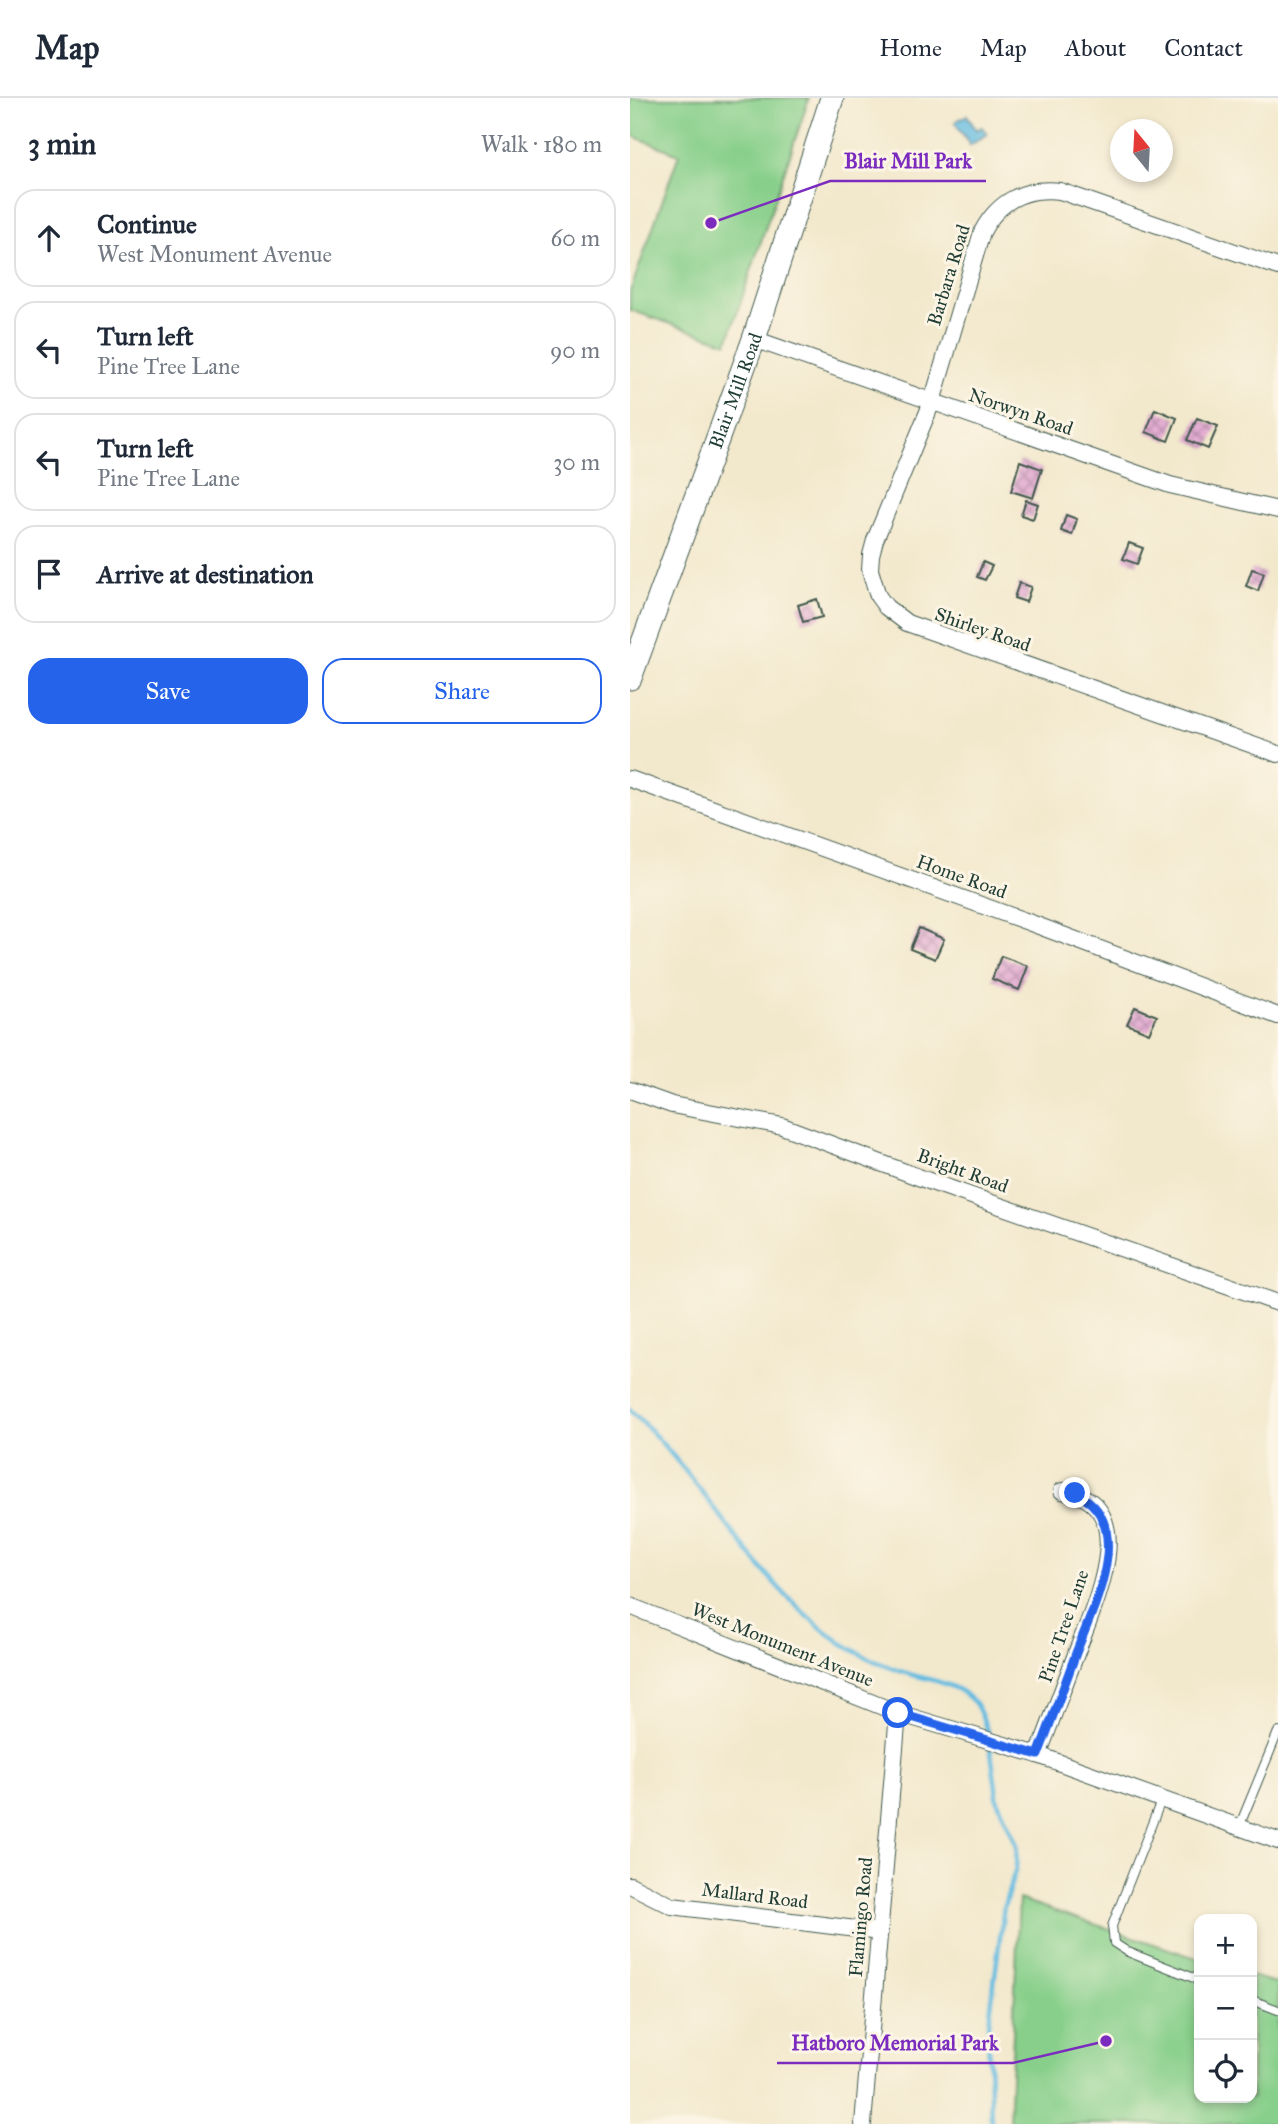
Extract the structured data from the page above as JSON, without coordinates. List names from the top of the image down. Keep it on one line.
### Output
{"streets":{"main road":["Blair Mill Road"],"street":["Barbara Road","Norwyn Road","Shirley Road","Home Road","Bright Road","Pine Tree Lane","West Monument Avenue","Mallard Road","Flamingo Road"]},"crossings":[["Barbara Road","Norwyn Road"],["Barbara Road","Shirley Road"],["Blair Mill Road","Norwyn Road"],["Norwyn Road","Shirley Road"],["Pine Tree Lane","West Monument Avenue"],["West Monument Avenue","Flamingo Road"],["Mallard Road","Flamingo Road"]],"places":["Blair Mill Park","Hatboro Memorial Park"],"north":"top","page":{"header":"Map","nav":["Home","Map","About","Contact"],"heading":["3 min","Walk · 180 m"],"list":[["Continue","West Monument Avenue","60 m"],["Turn left","Pine Tree Lane","90 m"],["Turn left","Pine Tree Lane","30 m"],"Arrive at destination"],"buttons":["Save","Share"],"map_buttons":["+","−"]}}
